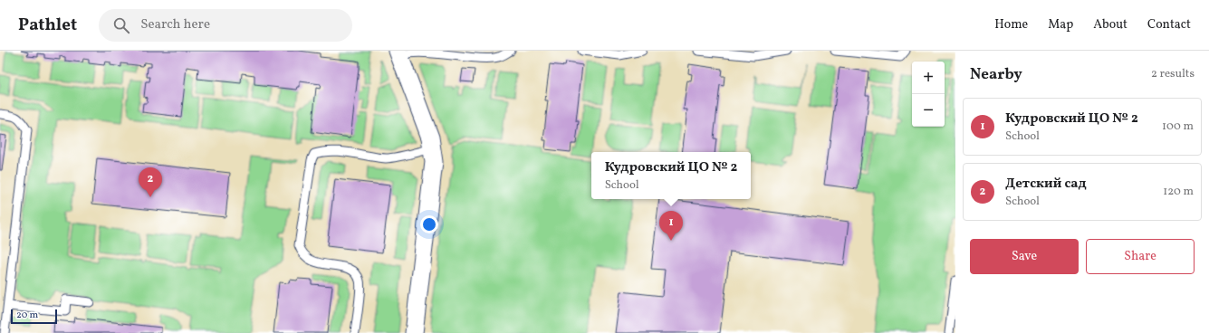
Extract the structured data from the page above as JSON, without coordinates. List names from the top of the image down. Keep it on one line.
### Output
{"scale_bar":"20 m","page":{"header":"Pathlet","search":"Search here","nav":["Home","Map","About","Contact"],"heading":["Nearby","2 results"],"map_buttons":["+","−"],"list":[{"mark":"1","name":"Кудровский ЦО № 2","note":"School","value":"100 m"},{"mark":"2","name":"Детский сад","note":"School","value":"120 m"}],"popup":["Кудровский ЦО № 2","School"],"pins":["2","1"],"buttons":["Save","Share"],"scale":"20 m"}}
